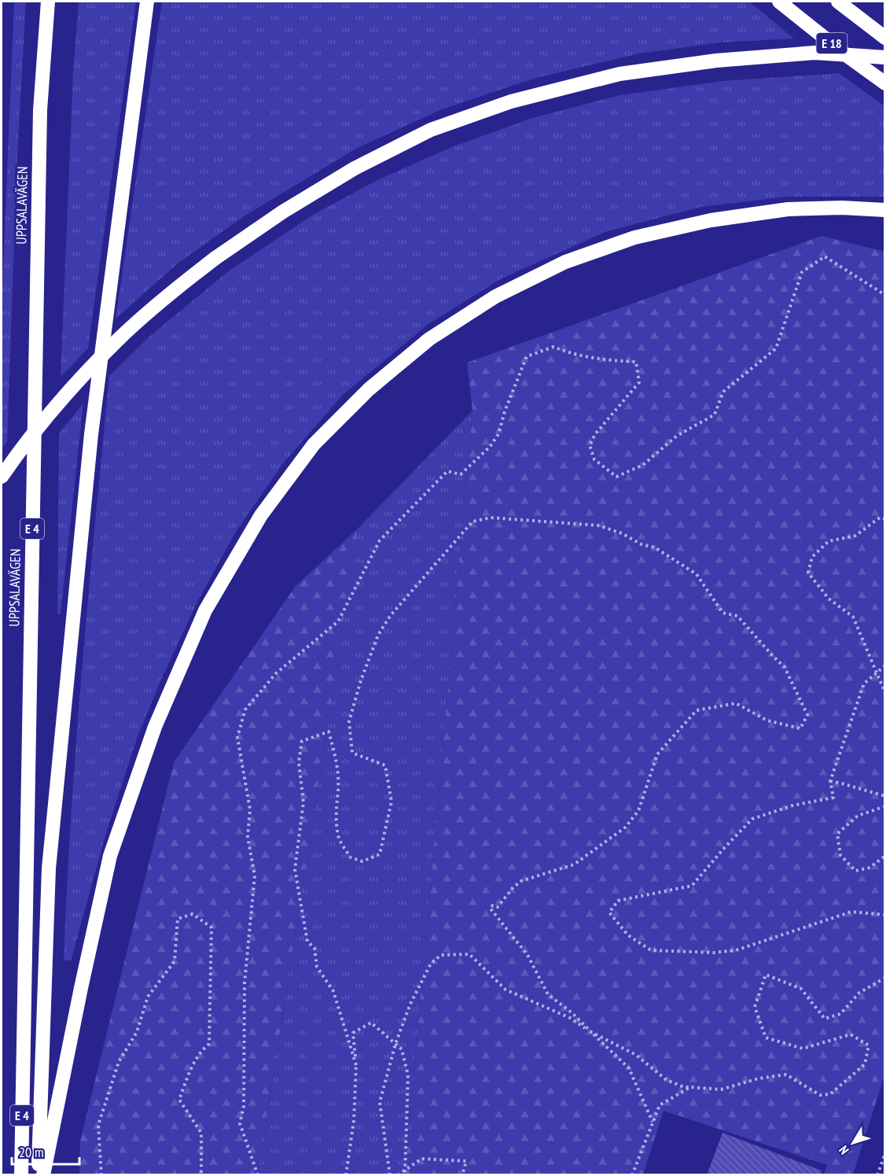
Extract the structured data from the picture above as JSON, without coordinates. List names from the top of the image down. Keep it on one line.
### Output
{"streets":{"highway":["E 18","UPPSALAVÄGEN","E 4"]},"scale_bar":"20 m","north":"bottom left"}
